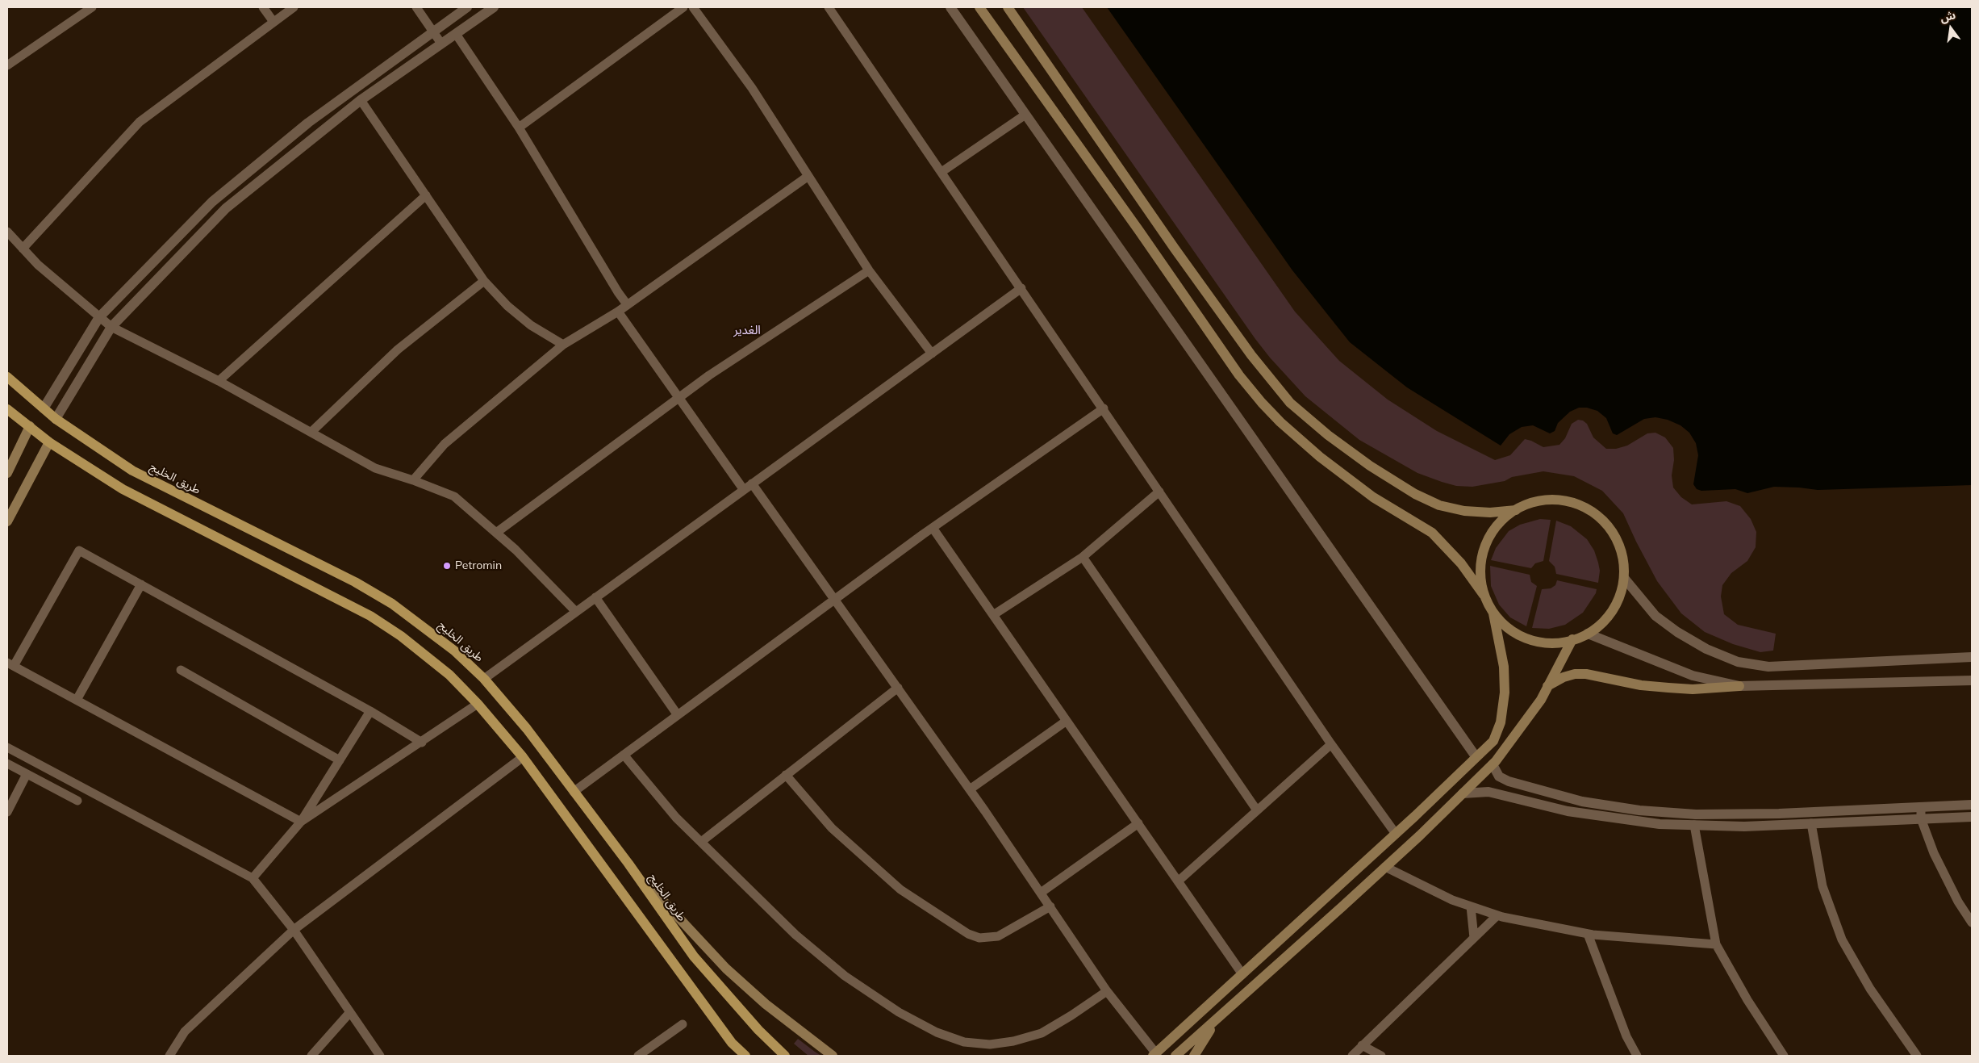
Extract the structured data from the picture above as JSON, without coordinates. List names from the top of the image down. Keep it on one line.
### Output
{"streets":{"main road":["طريق الخليج"]},"districts":["الغدير"],"places":["Petromin"],"north":"top"}
